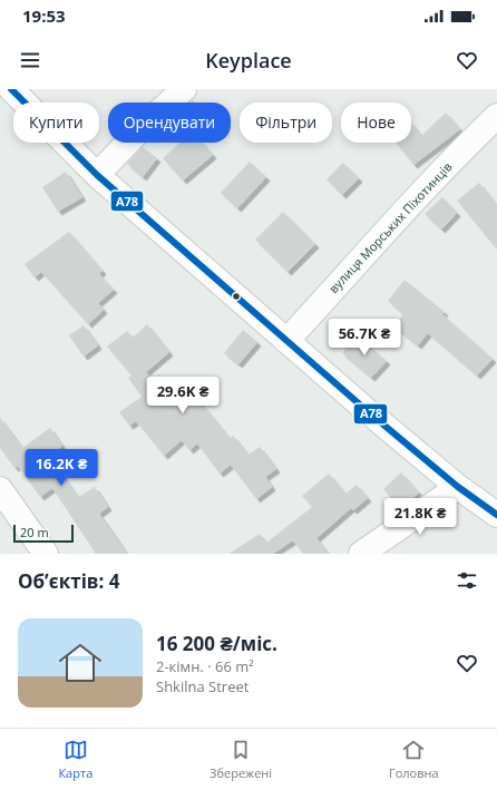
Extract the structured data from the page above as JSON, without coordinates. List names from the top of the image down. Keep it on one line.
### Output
{"streets":{"street":["вулиця Морських Піхотинців"]},"lines":["transit line А78"],"scale_bar":"20 m","page":{"status":"19:53","header":"Keyplace","chip":["Купити","Орендувати","Фільтри","Нове"],"price":["56.7K ₴","29.6K ₴","16.2K ₴","21.8K ₴"],"scale":"20 m","heading":"Об’єктів: 4","list":[{"name":"16 200 ₴/міс.","note":"2-кімн. · 66 m² · Shkilna Street"}],"tabs":["Карта","Збережені","Головна"]}}
